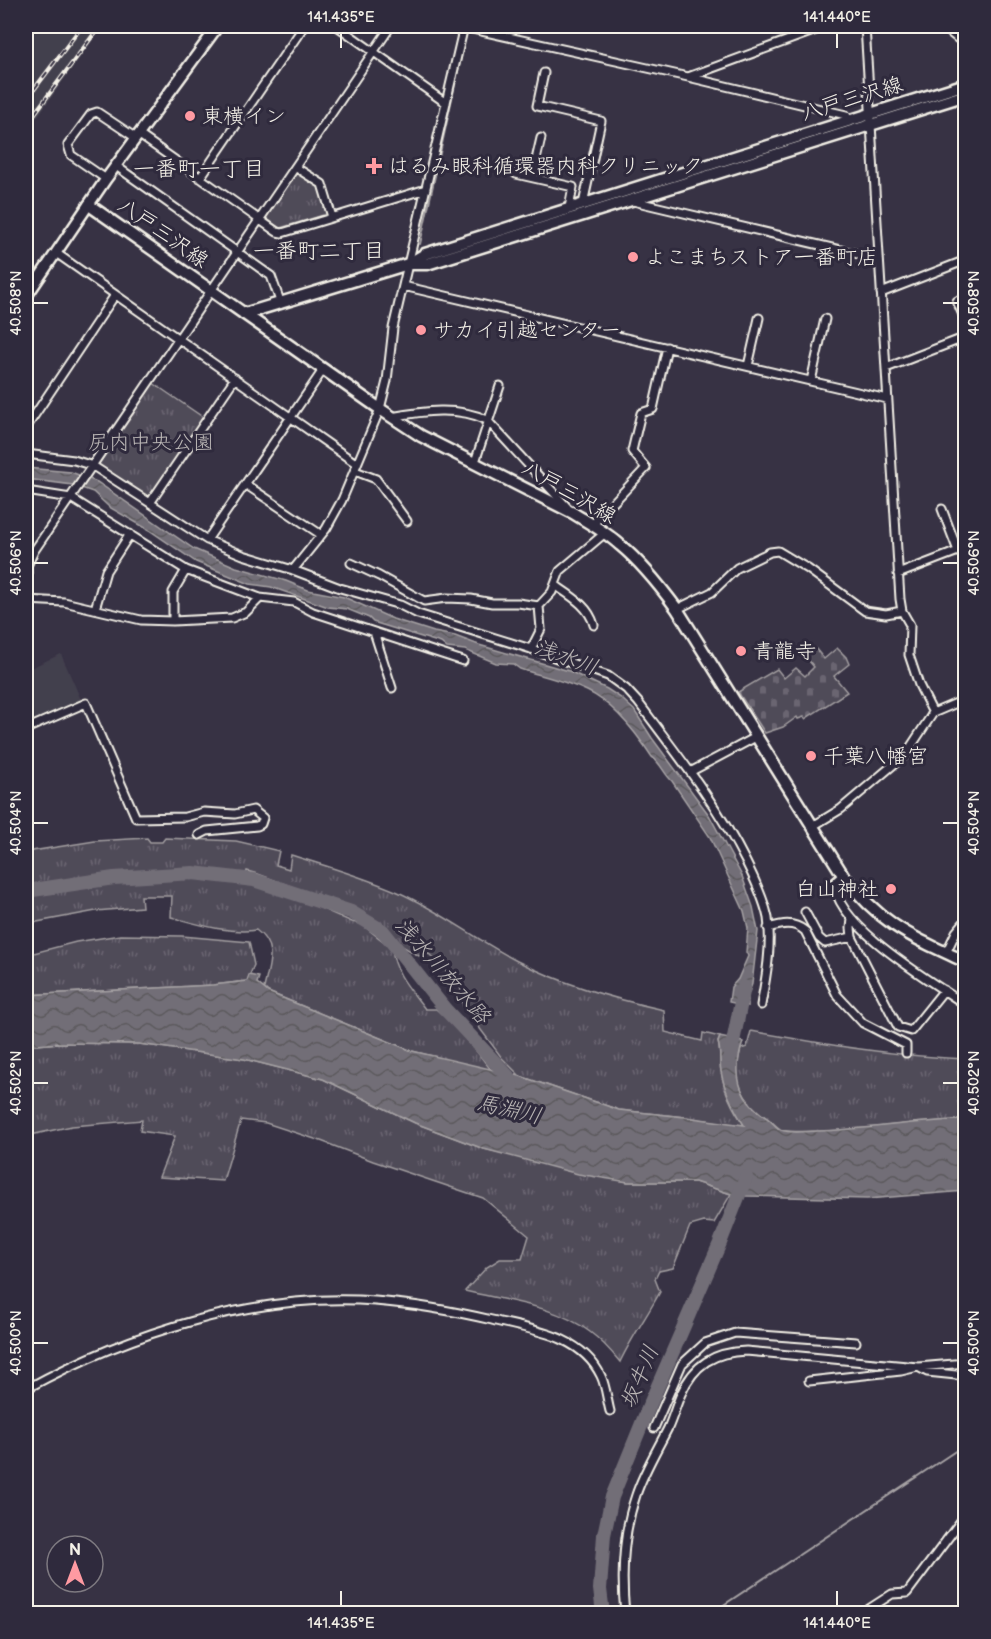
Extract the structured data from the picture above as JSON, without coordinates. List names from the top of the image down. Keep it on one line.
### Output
{"streets":{"main road":["八戸三沢線"]},"districts":["一番町一丁目","一番町二丁目"],"water":["浅水川","浅水川放水路","馬淵川","坂牛川"],"parks":["尻内中央公園"],"places":{"other":["東横イン","よこまちストア一番町店","サカイ引越センター","青龍寺","千葉八幡宮","白山神社"],"health":["はるみ眼科循環器内科クリニック"]},"north":"top","coordinates":["141.435°E","141.440°E","40.508°N","40.506°N","40.504°N","40.502°N","40.500°N"]}
